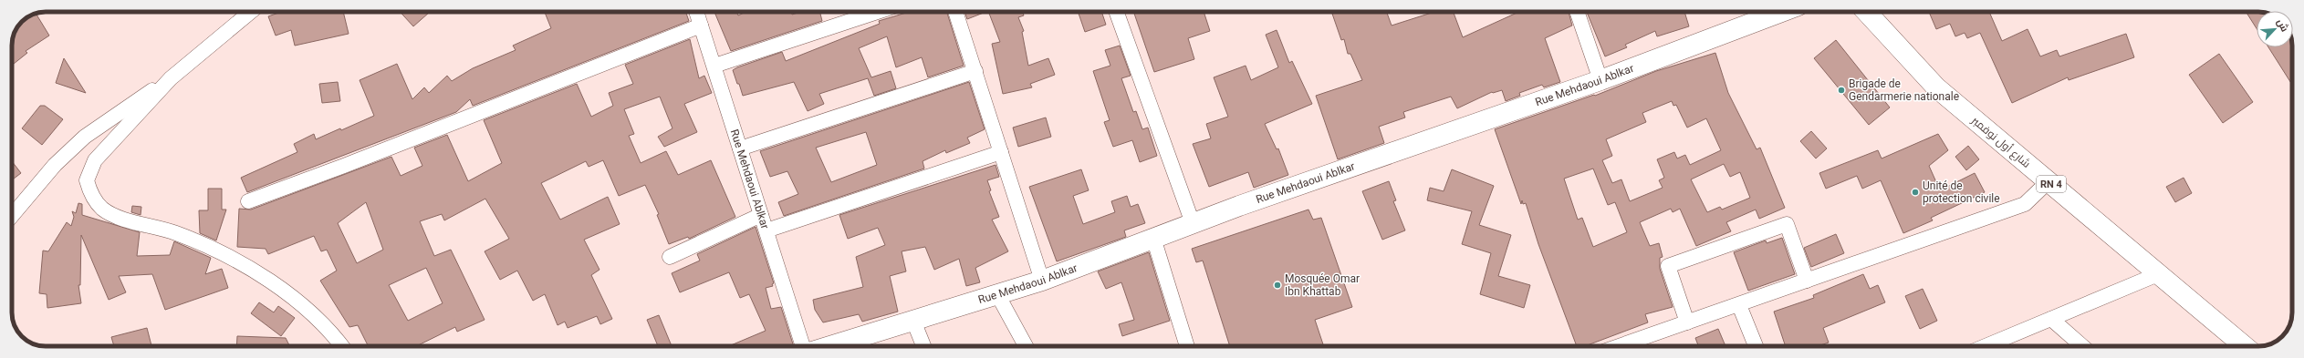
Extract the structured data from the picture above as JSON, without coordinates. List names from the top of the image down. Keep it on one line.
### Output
{"streets":{"street":["Rue Mehdaoui Ablkar","شارع أول نوفمبر","RN 4"]},"places":["Brigade de Gendarmerie nationale","Unité de protection civile","Mosquée Omar Ibn Khattab"],"north":"top right"}
